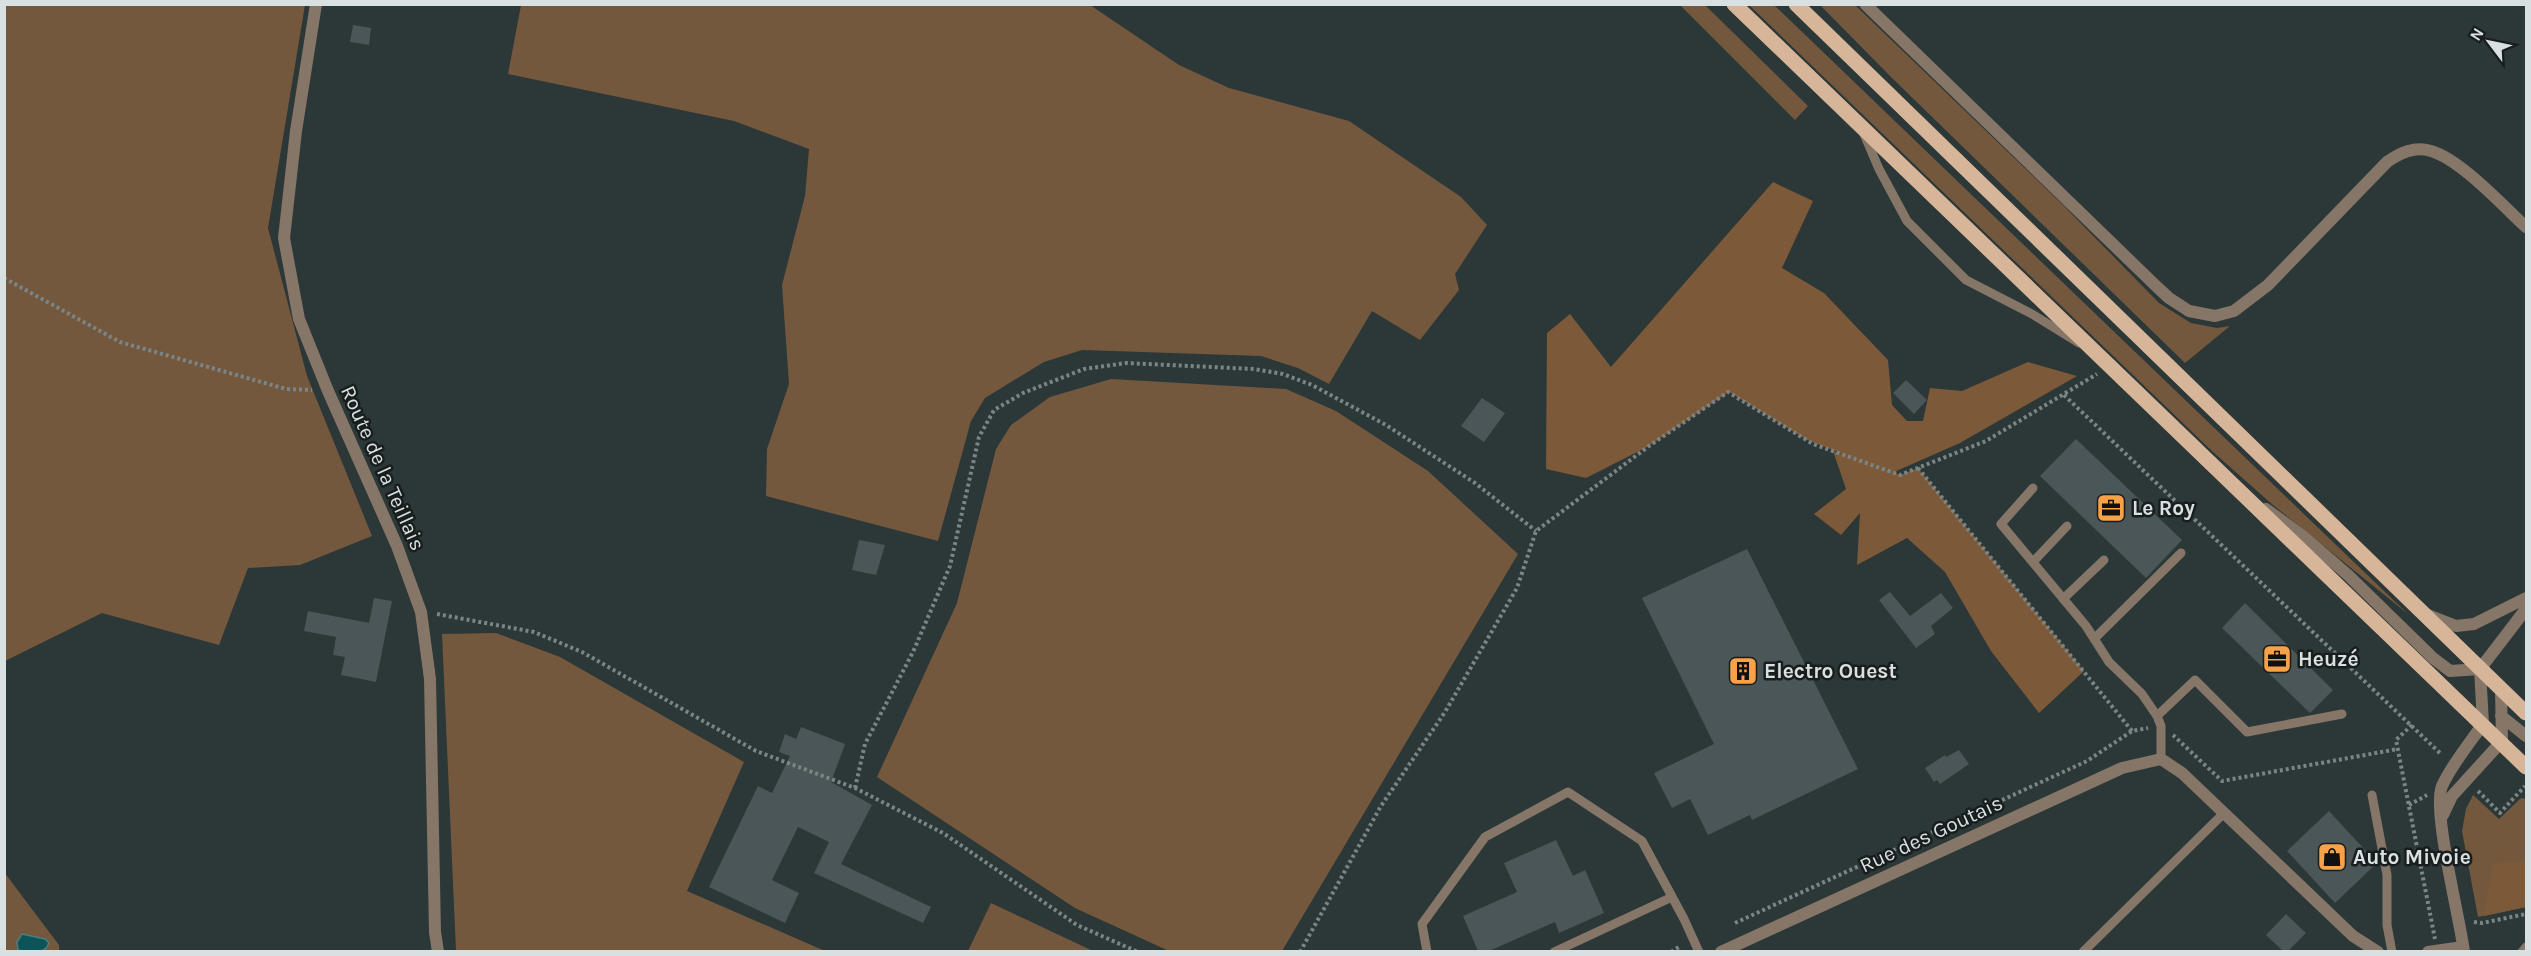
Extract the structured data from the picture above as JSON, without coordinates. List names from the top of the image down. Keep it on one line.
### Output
{"streets":{"street":["Route de la Teillais","Rue des Goutais"]},"places":{"office":["Le Roy","Heuzé"],"building":["Electro Ouest"],"shop":["Auto Mivoie"]},"north":"top left"}
